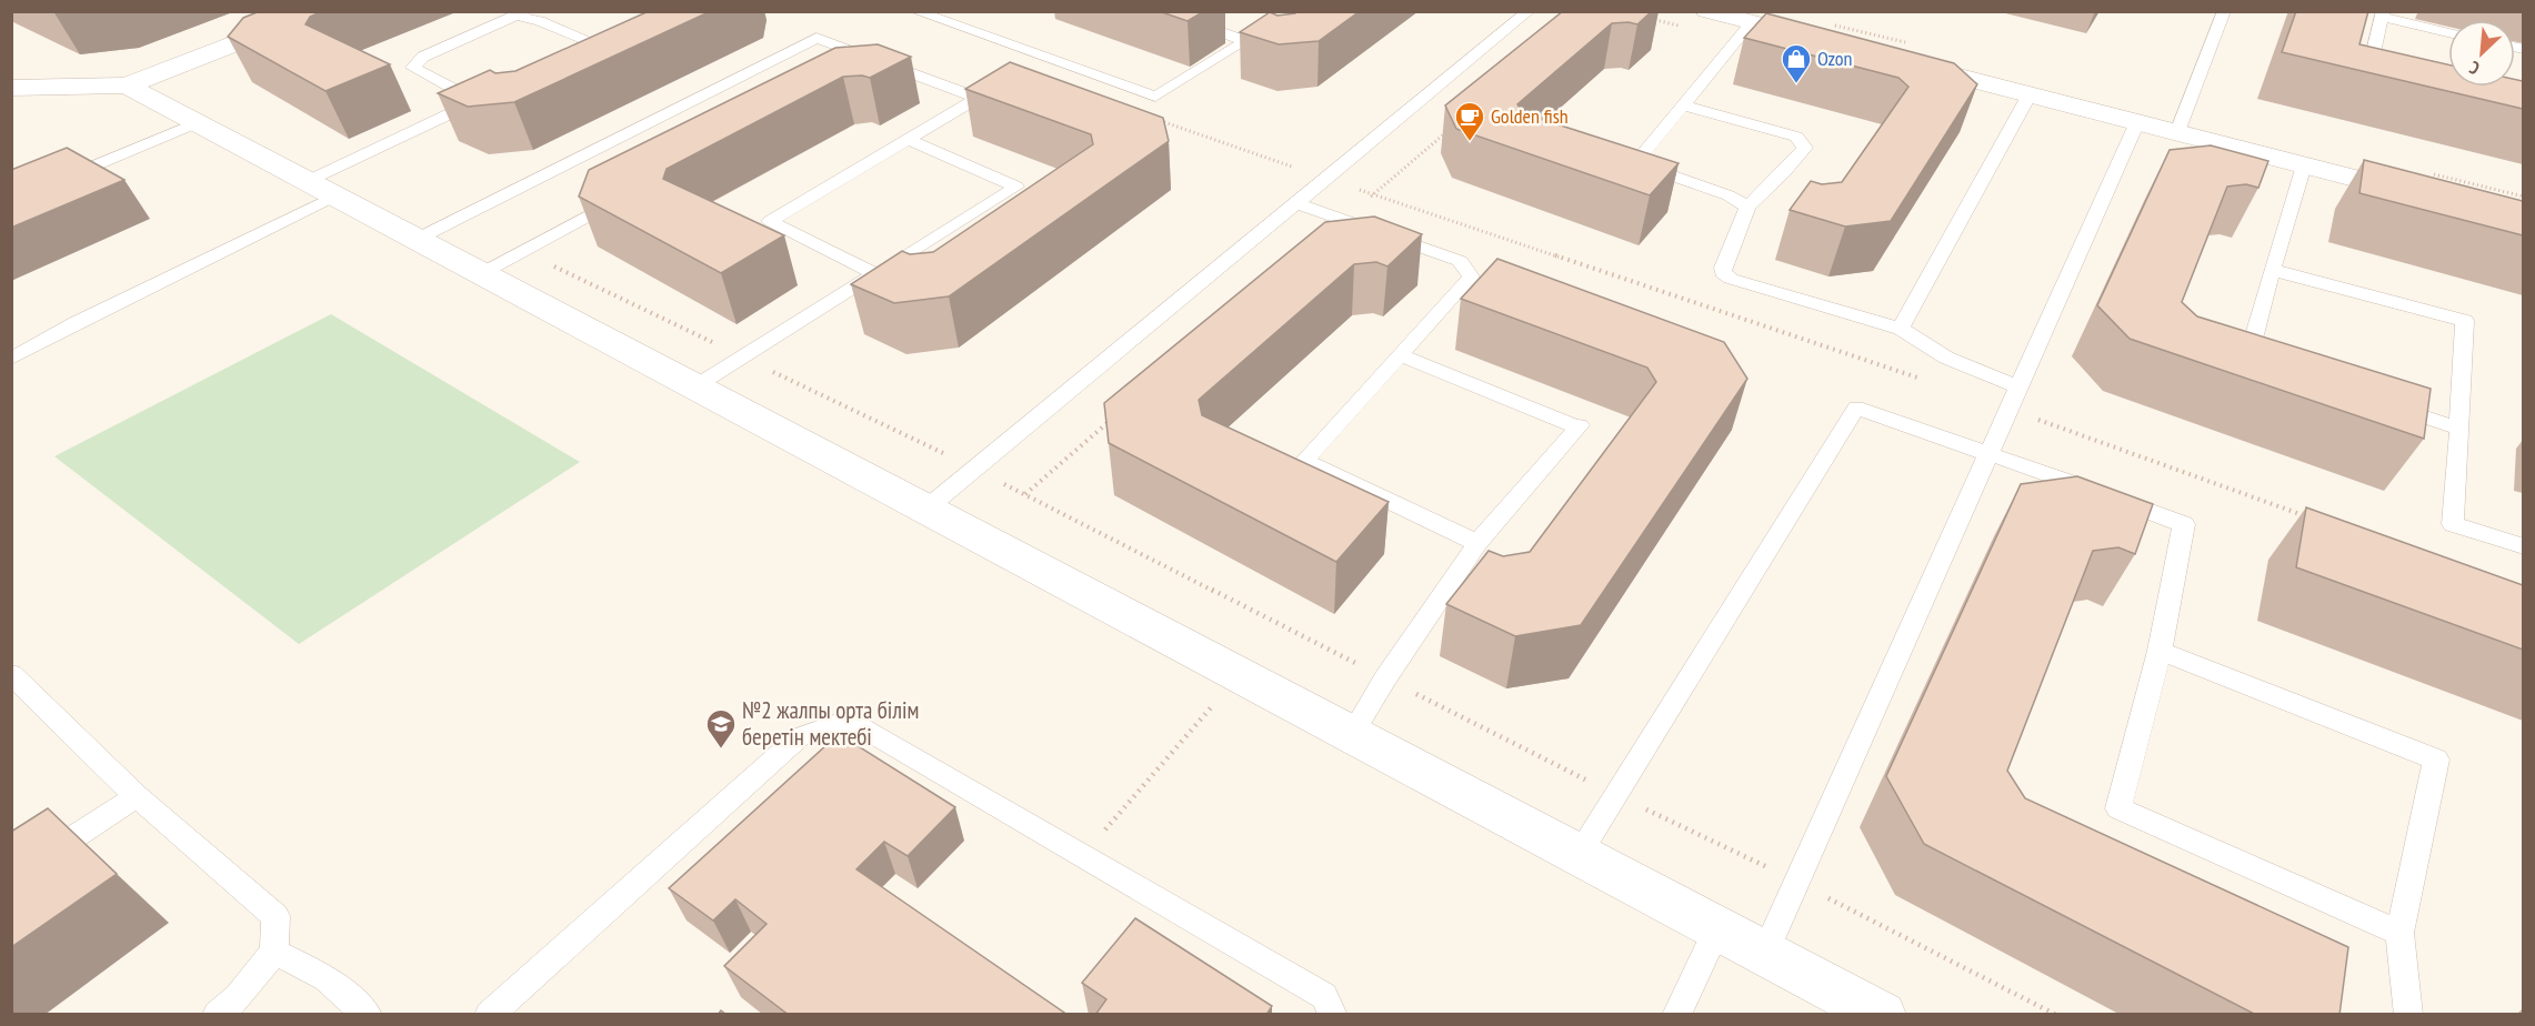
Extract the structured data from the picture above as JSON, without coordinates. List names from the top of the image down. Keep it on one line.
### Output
{"places":{"shop":["Ozon"],"cafe":["Golden fish"],"school or university":["№2 жалпы орта білім беретін мектебі"]},"north":"bottom left"}
